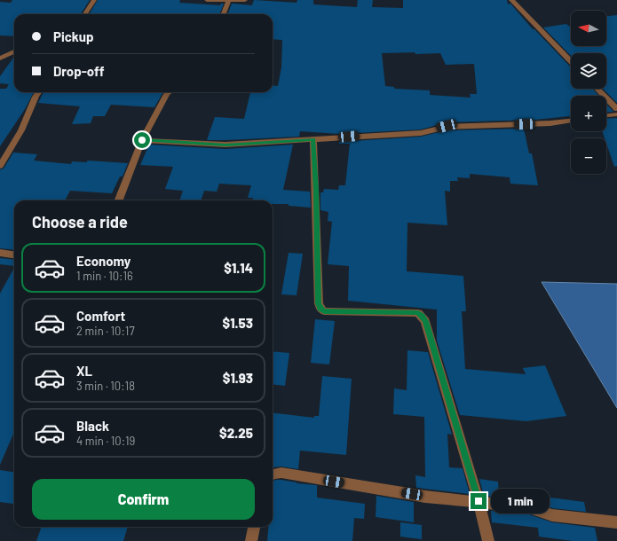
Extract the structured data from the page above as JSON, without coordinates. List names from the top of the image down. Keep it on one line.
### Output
{"north":"left","page":{"map_buttons":["+","−"],"banner":["Pickup","Drop-off"],"heading":"Choose a ride","list":[{"name":"Economy","note":"1 min · 10:16","value":"$1.14"},{"name":"Comfort","note":"2 min · 10:17","value":"$1.53"},{"name":"XL","note":"3 min · 10:18","value":"$1.93"},{"name":"Black","note":"4 min · 10:19","value":"$2.25"}],"buttons":"Confirm","bubble":"1 min"}}
